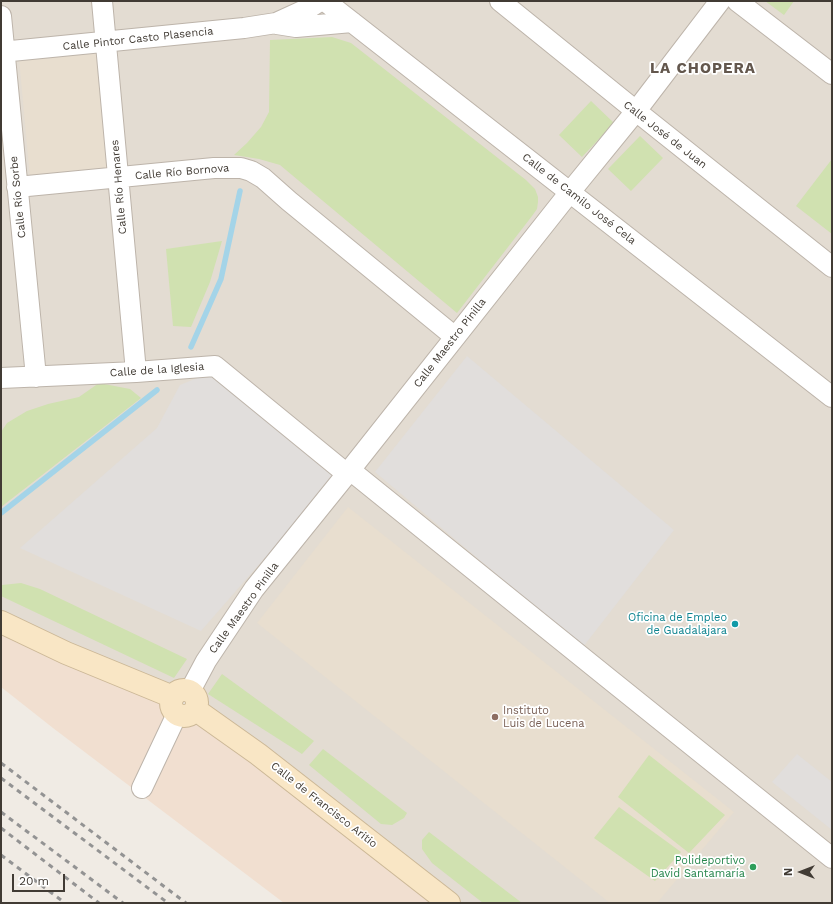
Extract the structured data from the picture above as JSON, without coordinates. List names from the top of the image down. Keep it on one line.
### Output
{"streets":{"main road":["Calle de Francisco Aritio"],"street":["Calle Pintor Casto Plasencia","Calle José de Juan","Calle Río Bornova","Calle Río Henares","Calle Río Sorbe","Calle de Camilo José Cela","Calle Maestro Pinilla","Calle de la Iglesia"]},"crossings":[["Calle Pintor Casto Plasencia","Calle Río Henares"],["Calle Pintor Casto Plasencia","Calle Río Sorbe"],["Calle Pintor Casto Plasencia","Calle de Camilo José Cela"],["Calle José de Juan","Calle Maestro Pinilla"],["Calle Río Bornova","Calle Río Henares"],["Calle Río Bornova","Calle Río Sorbe"],["Calle Río Bornova","Calle Maestro Pinilla"],["Calle Río Henares","Calle de la Iglesia"],["Calle Río Sorbe","Calle de la Iglesia"],["Calle de Camilo José Cela","Calle Maestro Pinilla"],["Calle Maestro Pinilla","Calle de la Iglesia"],["Calle Maestro Pinilla","Calle de Francisco Aritio"]],"districts":["LA CHOPERA"],"places":["Oficina de Empleo de Guadalajara","Instituto Luis de Lucena","Polideportivo David Santamaría"],"scale_bar":"20 m","north":"left"}
